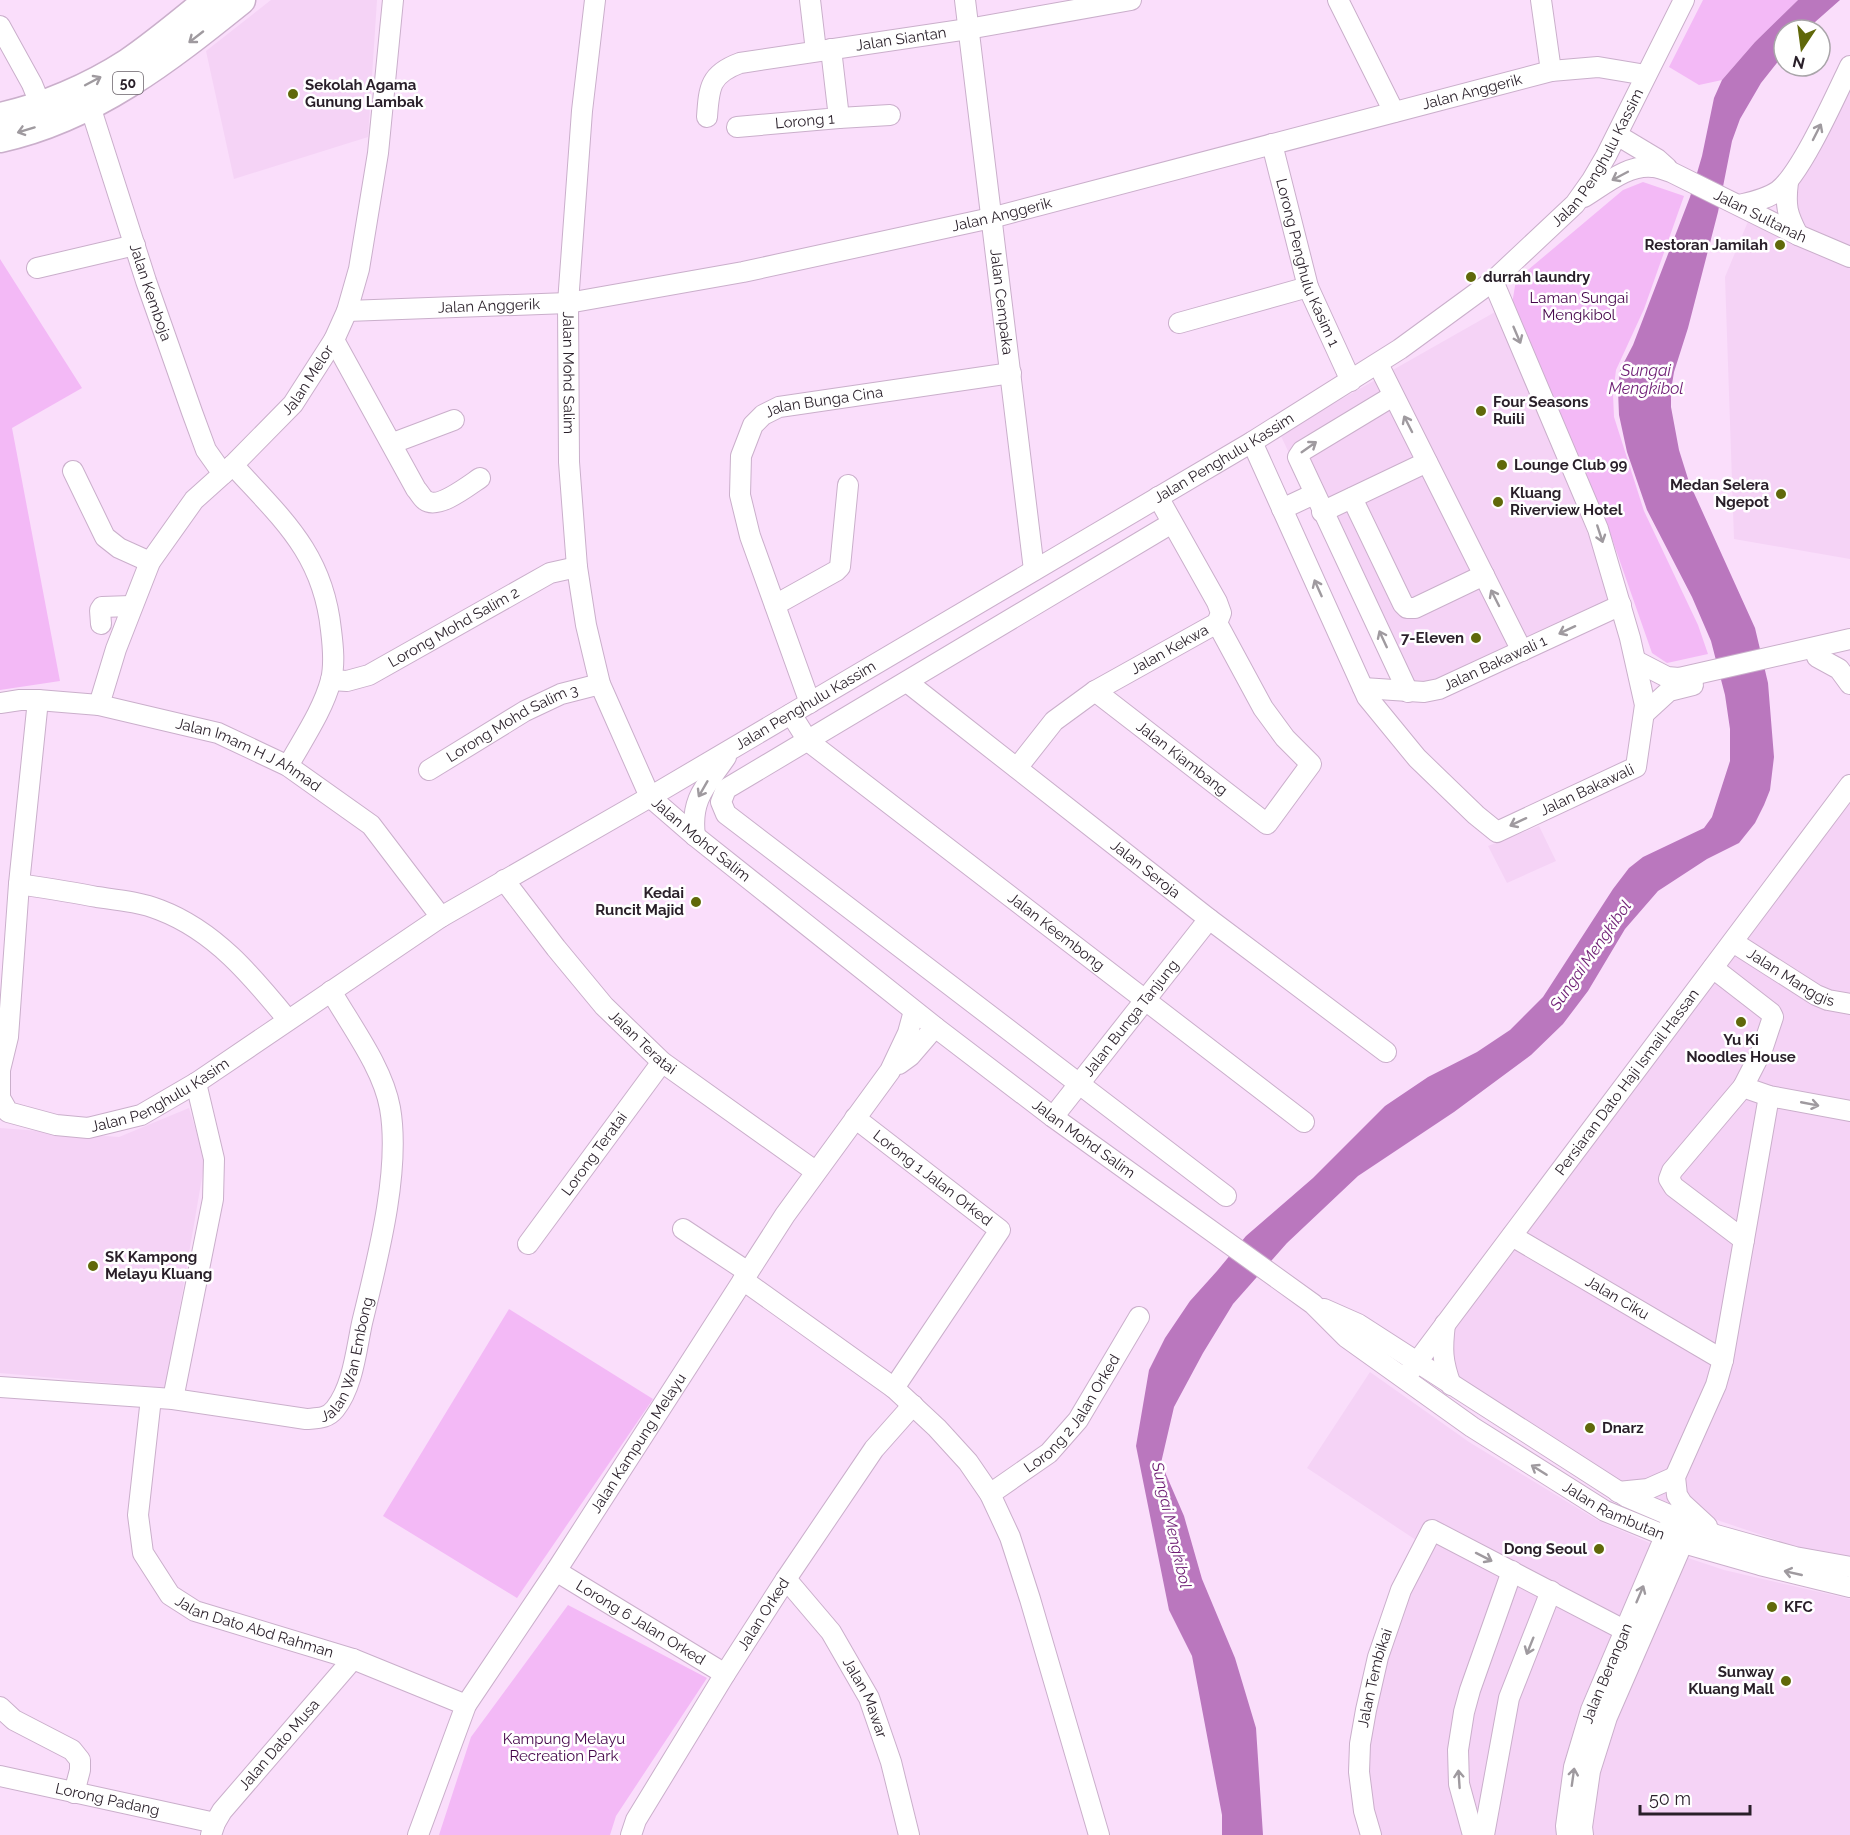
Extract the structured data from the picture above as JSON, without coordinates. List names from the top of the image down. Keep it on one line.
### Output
{"streets":{"highway":["50"],"street":["Jalan Siantan","Jalan Anggerik","Lorong 1","Jalan Penghulu Kassim","Jalan Sultanah","Lorong Penghulu Kasim 1","Jalan Kemboja","Jalan Cempaka","Jalan Mohd Salim","Jalan Melor","Jalan Bunga Cina","Lorong Mohd Salim 2","Jalan Kekwa","Jalan Bakawali 1","Lorong Mohd Salim 3","Jalan Imam H J Ahmad","Jalan Kiambang","Jalan Bakawali","Jalan Seroja","Jalan Keembong","Jalan Manggis","Jalan Bunga Tanjung","Jalan Teratai","Persiaran Dato Haji Ismail Hassan","Jalan Penghulu Kasim","Lorong Teratai","Lorong 1 Jalan Orked","Jalan Ciku","Jalan Wan Embong","Lorong 2 Jalan Orked","Jalan Kampung Melayu","Jalan Rambutan","Jalan Orked","Lorong 6 Jalan Orked","Jalan Dato Abd Rahman","Jalan Berangan","Jalan Tembikai","Jalan Mawar","Jalan Dato Musa","Lorong Padang"]},"crossings":[["Jalan Siantan","Lorong 1"],["Jalan Siantan","Jalan Cempaka"],["50","Jalan Kemboja"],["Jalan Anggerik","Jalan Penghulu Kassim"],["Jalan Anggerik","Lorong Penghulu Kasim 1"],["Jalan Anggerik","Jalan Cempaka"],["Jalan Anggerik","Jalan Mohd Salim"],["Jalan Anggerik","Jalan Melor"],["Jalan Penghulu Kassim","Jalan Sultanah"],["Jalan Penghulu Kassim","Lorong Penghulu Kasim 1"],["Jalan Penghulu Kassim","Jalan Cempaka"],["Jalan Penghulu Kassim","Jalan Mohd Salim"],["Jalan Penghulu Kassim","Jalan Bunga Cina"],["Jalan Penghulu Kassim","Jalan Kekwa"],["Jalan Penghulu Kassim","Jalan Bakawali"],["Jalan Penghulu Kassim","Jalan Seroja"],["Jalan Penghulu Kassim","Jalan Keembong"],["Jalan Penghulu Kassim","Jalan Bunga Tanjung"],["Jalan Penghulu Kassim","Jalan Penghulu Kasim"],["Jalan Kemboja","Jalan Melor"],["Jalan Kemboja","Lorong Mohd Salim 2"],["Jalan Kemboja","Jalan Imam H J Ahmad"],["Jalan Cempaka","Jalan Bunga Cina"],["Jalan Mohd Salim","Lorong Mohd Salim 2"],["Jalan Mohd Salim","Lorong Mohd Salim 3"],["Jalan Mohd Salim","Jalan Bunga Tanjung"],["Jalan Mohd Salim","Persiaran Dato Haji Ismail Hassan"],["Jalan Mohd Salim","Jalan Penghulu Kasim"],["Jalan Mohd Salim","Jalan Kampung Melayu"],["Jalan Mohd Salim","Jalan Rambutan"],["Jalan Melor","Jalan Imam H J Ahmad"],["Jalan Kekwa","Jalan Kiambang"],["Jalan Kekwa","Jalan Seroja"],["Jalan Bakawali 1","Jalan Bakawali"],["Jalan Imam H J Ahmad","Jalan Penghulu Kasim"],["Jalan Seroja","Jalan Bunga Tanjung"],["Jalan Keembong","Jalan Bunga Tanjung"],["Jalan Manggis","Persiaran Dato Haji Ismail Hassan"],["Jalan Teratai","Jalan Penghulu Kasim"],["Jalan Teratai","Lorong Teratai"],["Jalan Teratai","Jalan Kampung Melayu"],["Persiaran Dato Haji Ismail Hassan","Jalan Ciku"],["Persiaran Dato Haji Ismail Hassan","Jalan Rambutan"],["Jalan Penghulu Kasim","Jalan Wan Embong"],["Lorong 1 Jalan Orked","Jalan Kampung Melayu"],["Jalan Wan Embong","Jalan Dato Abd Rahman"],["Jalan Kampung Melayu","Lorong 6 Jalan Orked"],["Jalan Kampung Melayu","Jalan Dato Abd Rahman"],["Jalan Rambutan","Jalan Berangan"],["Jalan Orked","Lorong 6 Jalan Orked"],["Jalan Orked","Jalan Mawar"],["Jalan Dato Abd Rahman","Jalan Dato Musa"],["Jalan Dato Musa","Lorong Padang"]],"one_way":["Jalan Bakawali 1"],"water":["Sungai Mengkibol"],"parks":["Laman Sungai Mengkibol","Kampung Melayu Recreation Park"],"places":["Sekolah Agama Gunung Lambak","Restoran Jamilah","durrah laundry","Four Seasons Ruili","Lounge Club 99","Medan Selera Ngepot","Kluang Riverview Hotel","7-Eleven","Kedai Runcit Majid","Yu Ki Noodles House","SK Kampong Melayu Kluang","Dnarz","Dong Seoul","KFC","Sunway Kluang Mall"],"scale_bar":"50 m","north":"bottom"}
